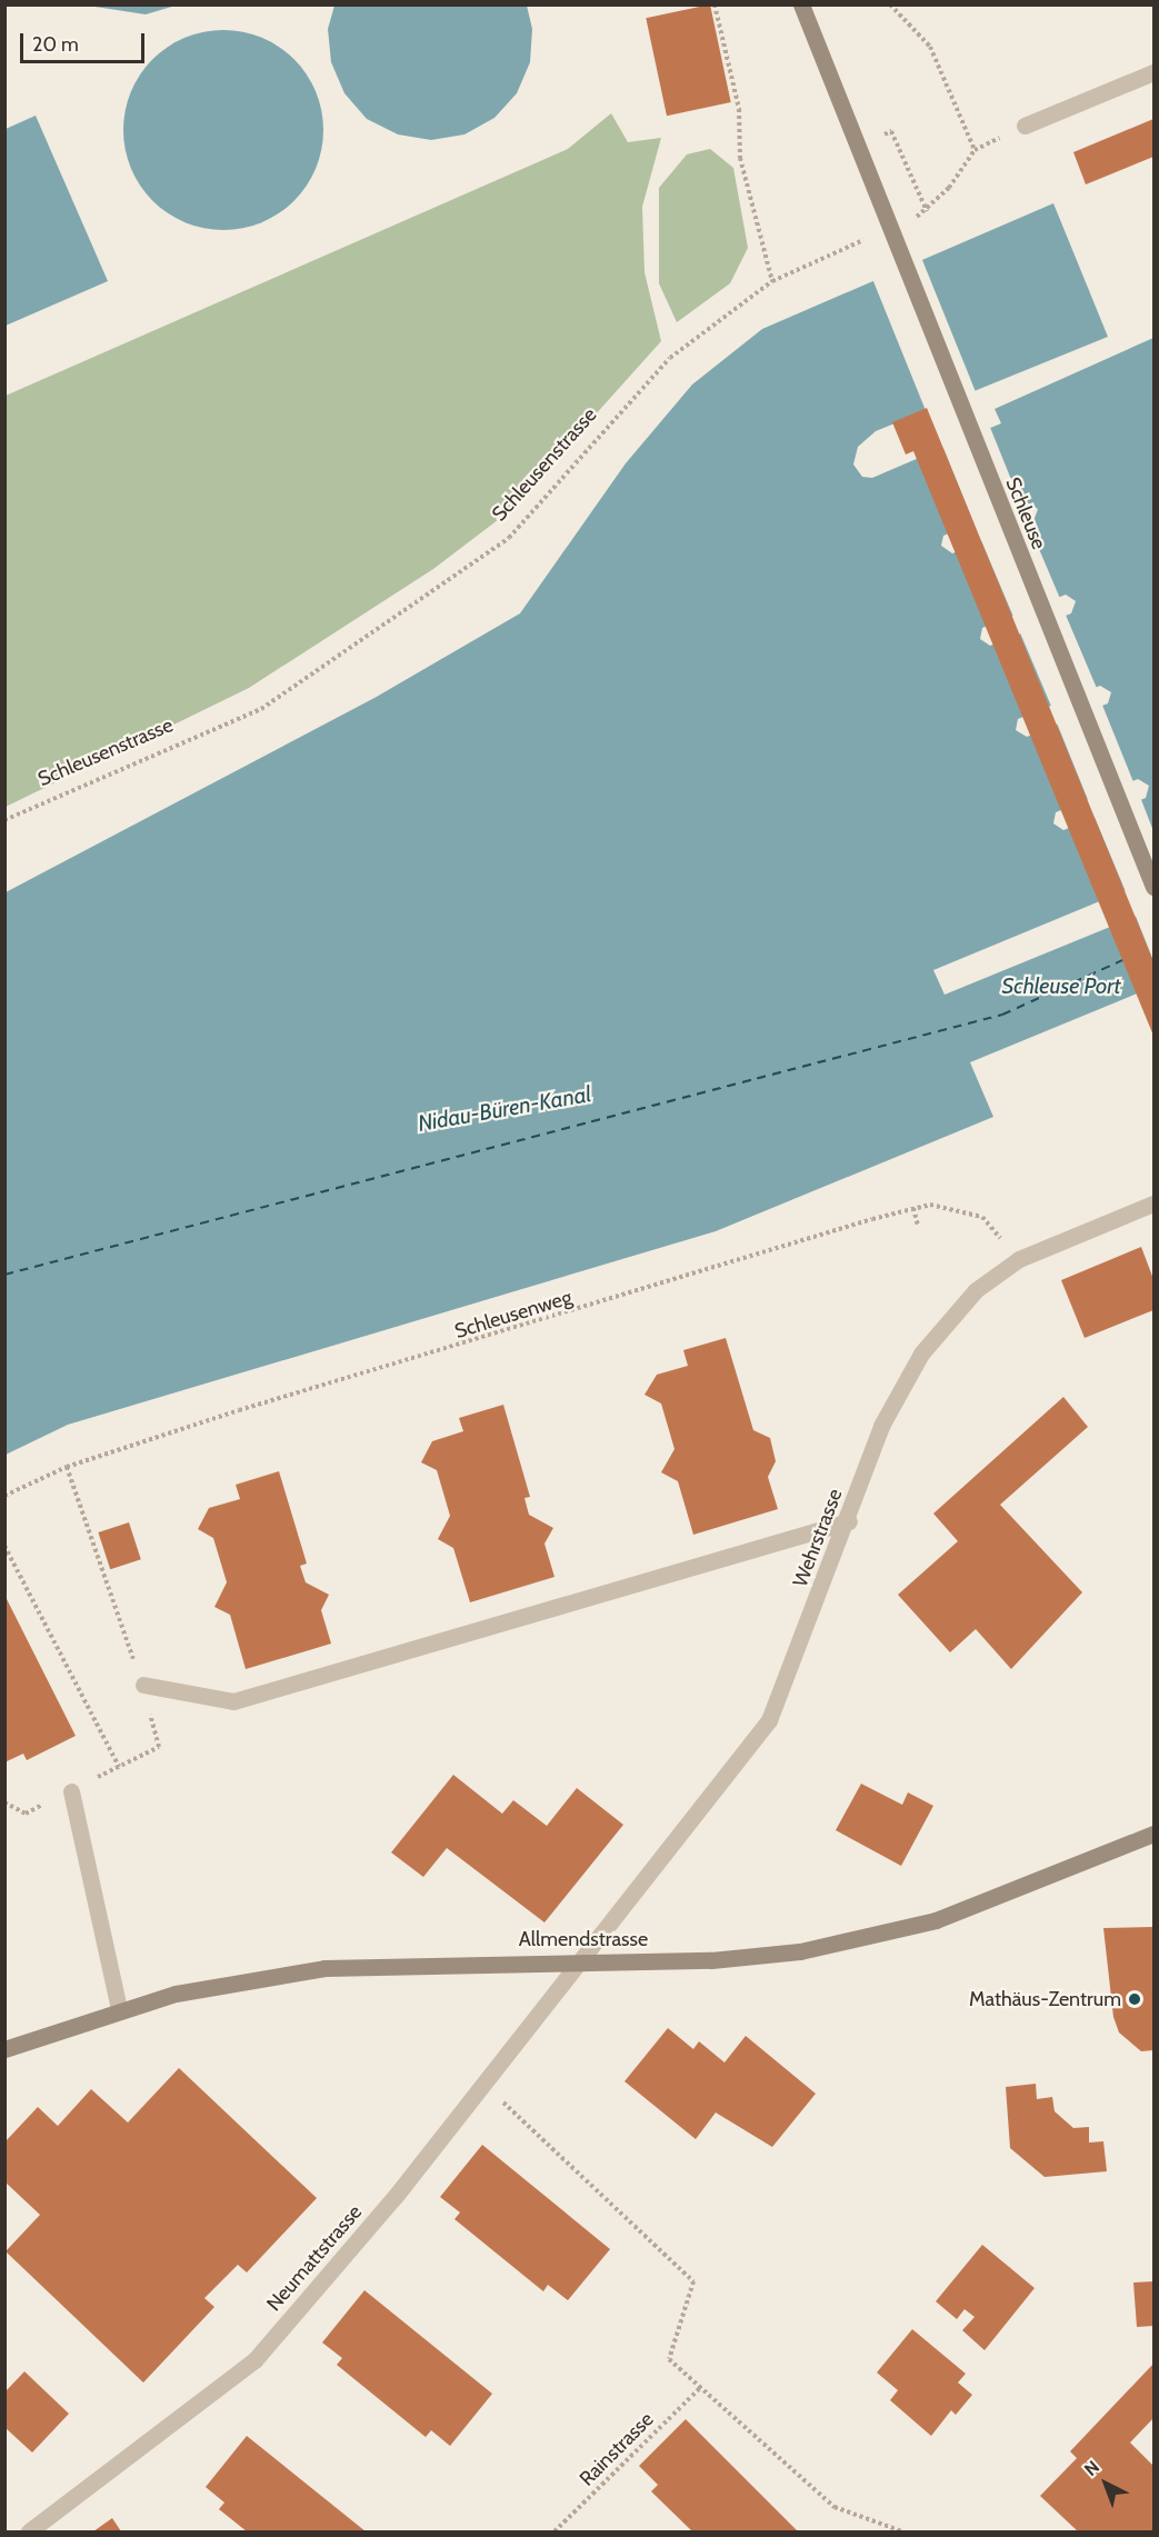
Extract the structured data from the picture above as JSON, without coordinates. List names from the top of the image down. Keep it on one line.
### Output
{"streets":{"main road":["Schleuse","Allmendstrasse"],"street":["Wehrstrasse","Neumattstrasse"],"path":["Schleusenstrasse","Schleusenweg","Rainstrasse"]},"crossings":[["Schleusenweg","Wehrstrasse"],["Wehrstrasse","Allmendstrasse"],["Wehrstrasse","Neumattstrasse"],["Allmendstrasse","Neumattstrasse"]],"water":["Schleuse Port","Nidau-Büren-Kanal"],"places":["Mathäus-Zentrum"],"scale_bar":"20 m","north":"top left"}
